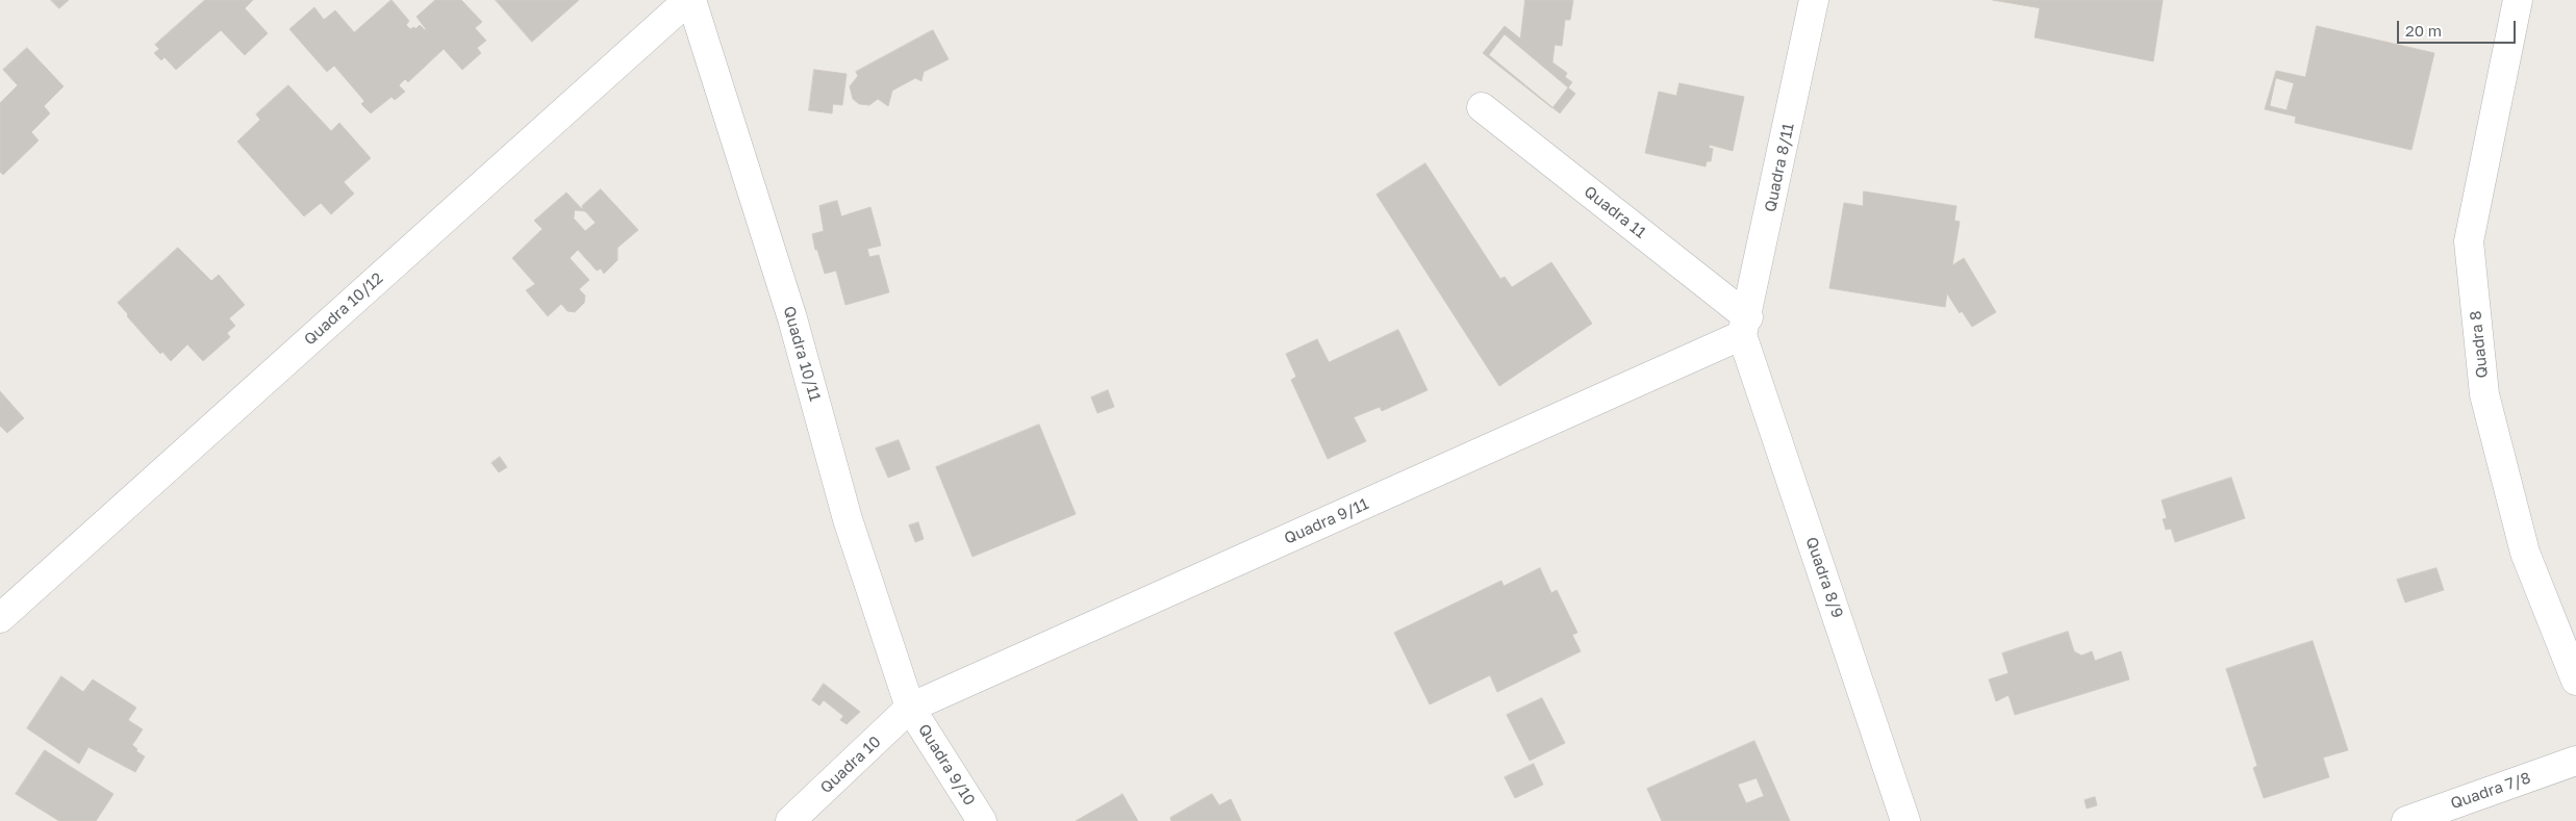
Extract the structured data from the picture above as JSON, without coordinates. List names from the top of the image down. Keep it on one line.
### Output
{"streets":{"street":["Quadra 8/11","Quadra 11","Quadra 10/12","Quadra 8","Quadra 10/11","Quadra 9/11","Quadra 8/9","Quadra 10","Quadra 9/10","Quadra 7/8"]},"crossings":[["Quadra 8/11","Quadra 11"],["Quadra 8/11","Quadra 9/11"],["Quadra 8/11","Quadra 8/9"],["Quadra 11","Quadra 9/11"],["Quadra 11","Quadra 8/9"],["Quadra 10/12","Quadra 10/11"],["Quadra 10/11","Quadra 9/11"],["Quadra 10/11","Quadra 10"],["Quadra 10/11","Quadra 9/10"],["Quadra 9/11","Quadra 8/9"],["Quadra 9/11","Quadra 10"],["Quadra 9/11","Quadra 9/10"],["Quadra 10","Quadra 9/10"]],"scale_bar":"20 m"}
